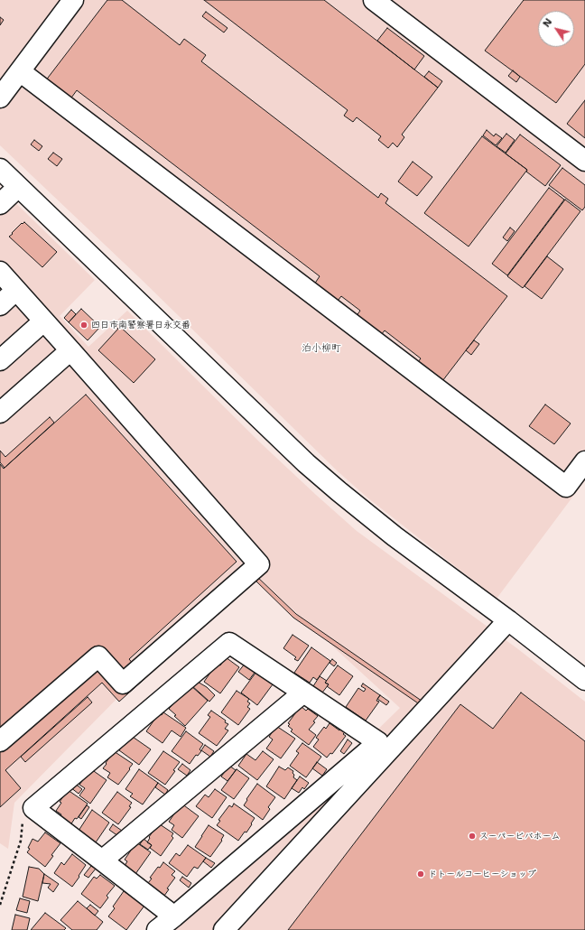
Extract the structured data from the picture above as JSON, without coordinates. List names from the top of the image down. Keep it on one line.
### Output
{"districts":["泊小柳町"],"places":["四日市南警察署日永交番","スーパービバホーム","ドトールコーヒーショップ"],"north":"top left"}
